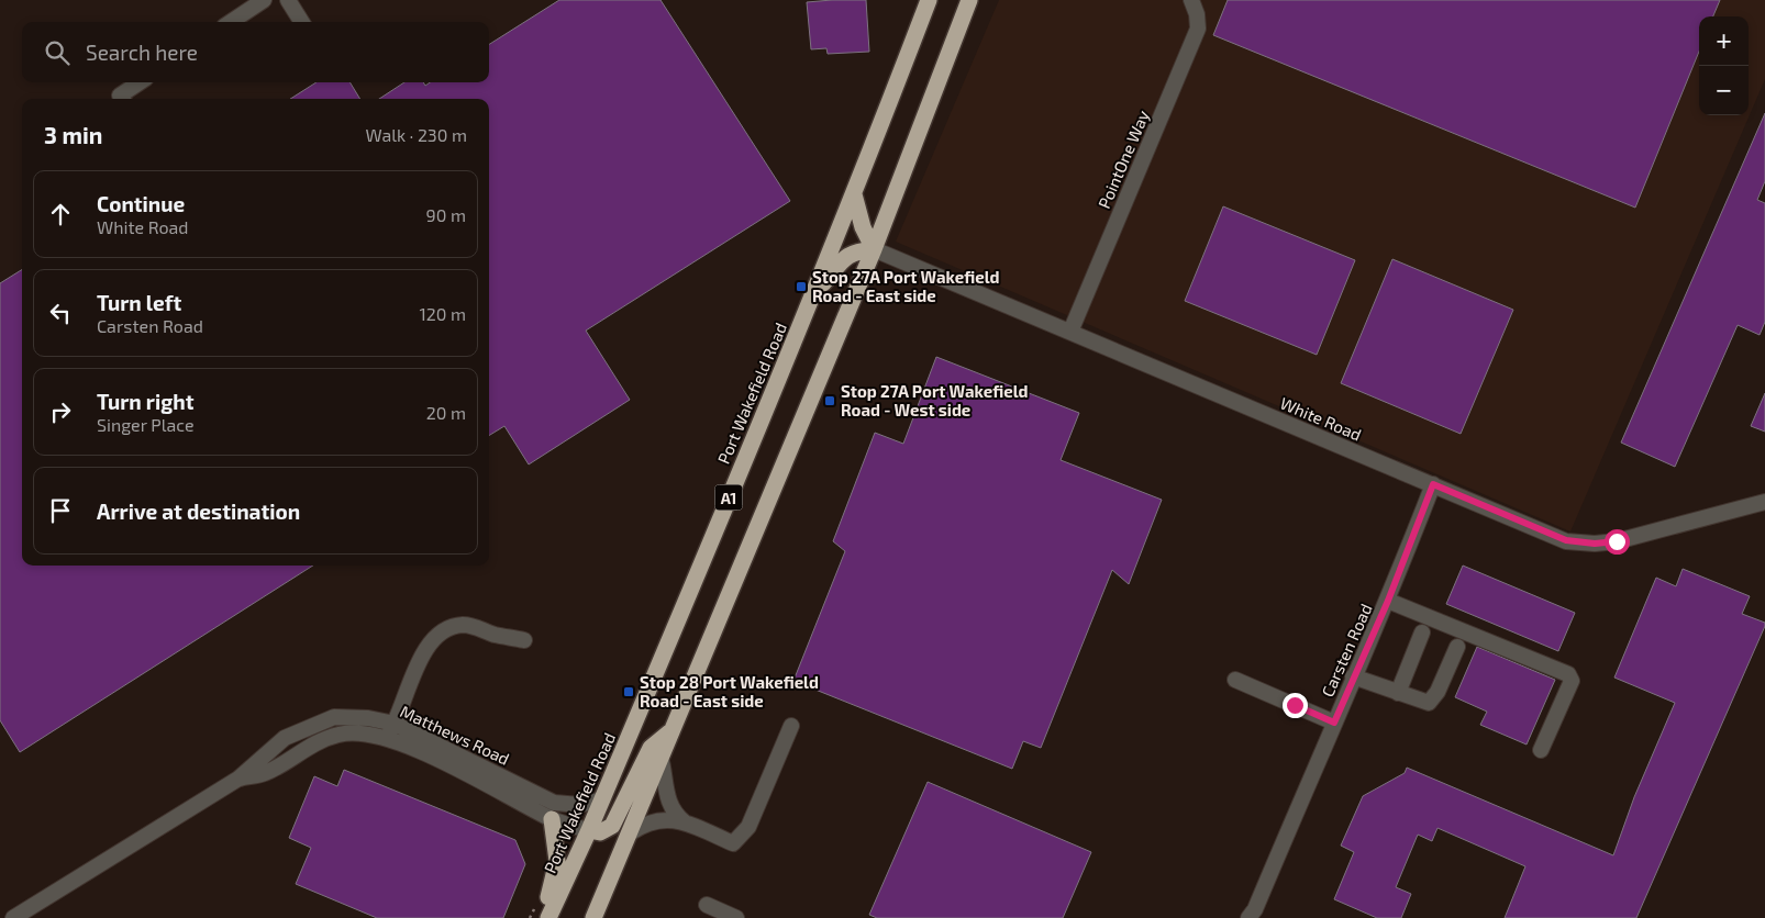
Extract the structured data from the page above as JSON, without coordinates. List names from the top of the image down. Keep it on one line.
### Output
{"streets":{"highway":["Port Wakefield Road","A1"],"street":["PointOne Way","White Road","Carsten Road","Matthews Road"]},"crossings":[["PointOne Way","White Road"],["Port Wakefield Road","Matthews Road"],["White Road","A1"],["White Road","Carsten Road"]],"places":{"transit":["Stop 27A Port Wakefield Road - East side","Stop 27A Port Wakefield Road - West side","Stop 28 Port Wakefield Road - East side"]},"page":{"map_buttons":["+","−"],"search":"Search here","heading":["3 min","Walk · 230 m"],"list":[["Continue","White Road","90 m"],["Turn left","Carsten Road","120 m"],["Turn right","Singer Place","20 m"],"Arrive at destination"]}}
